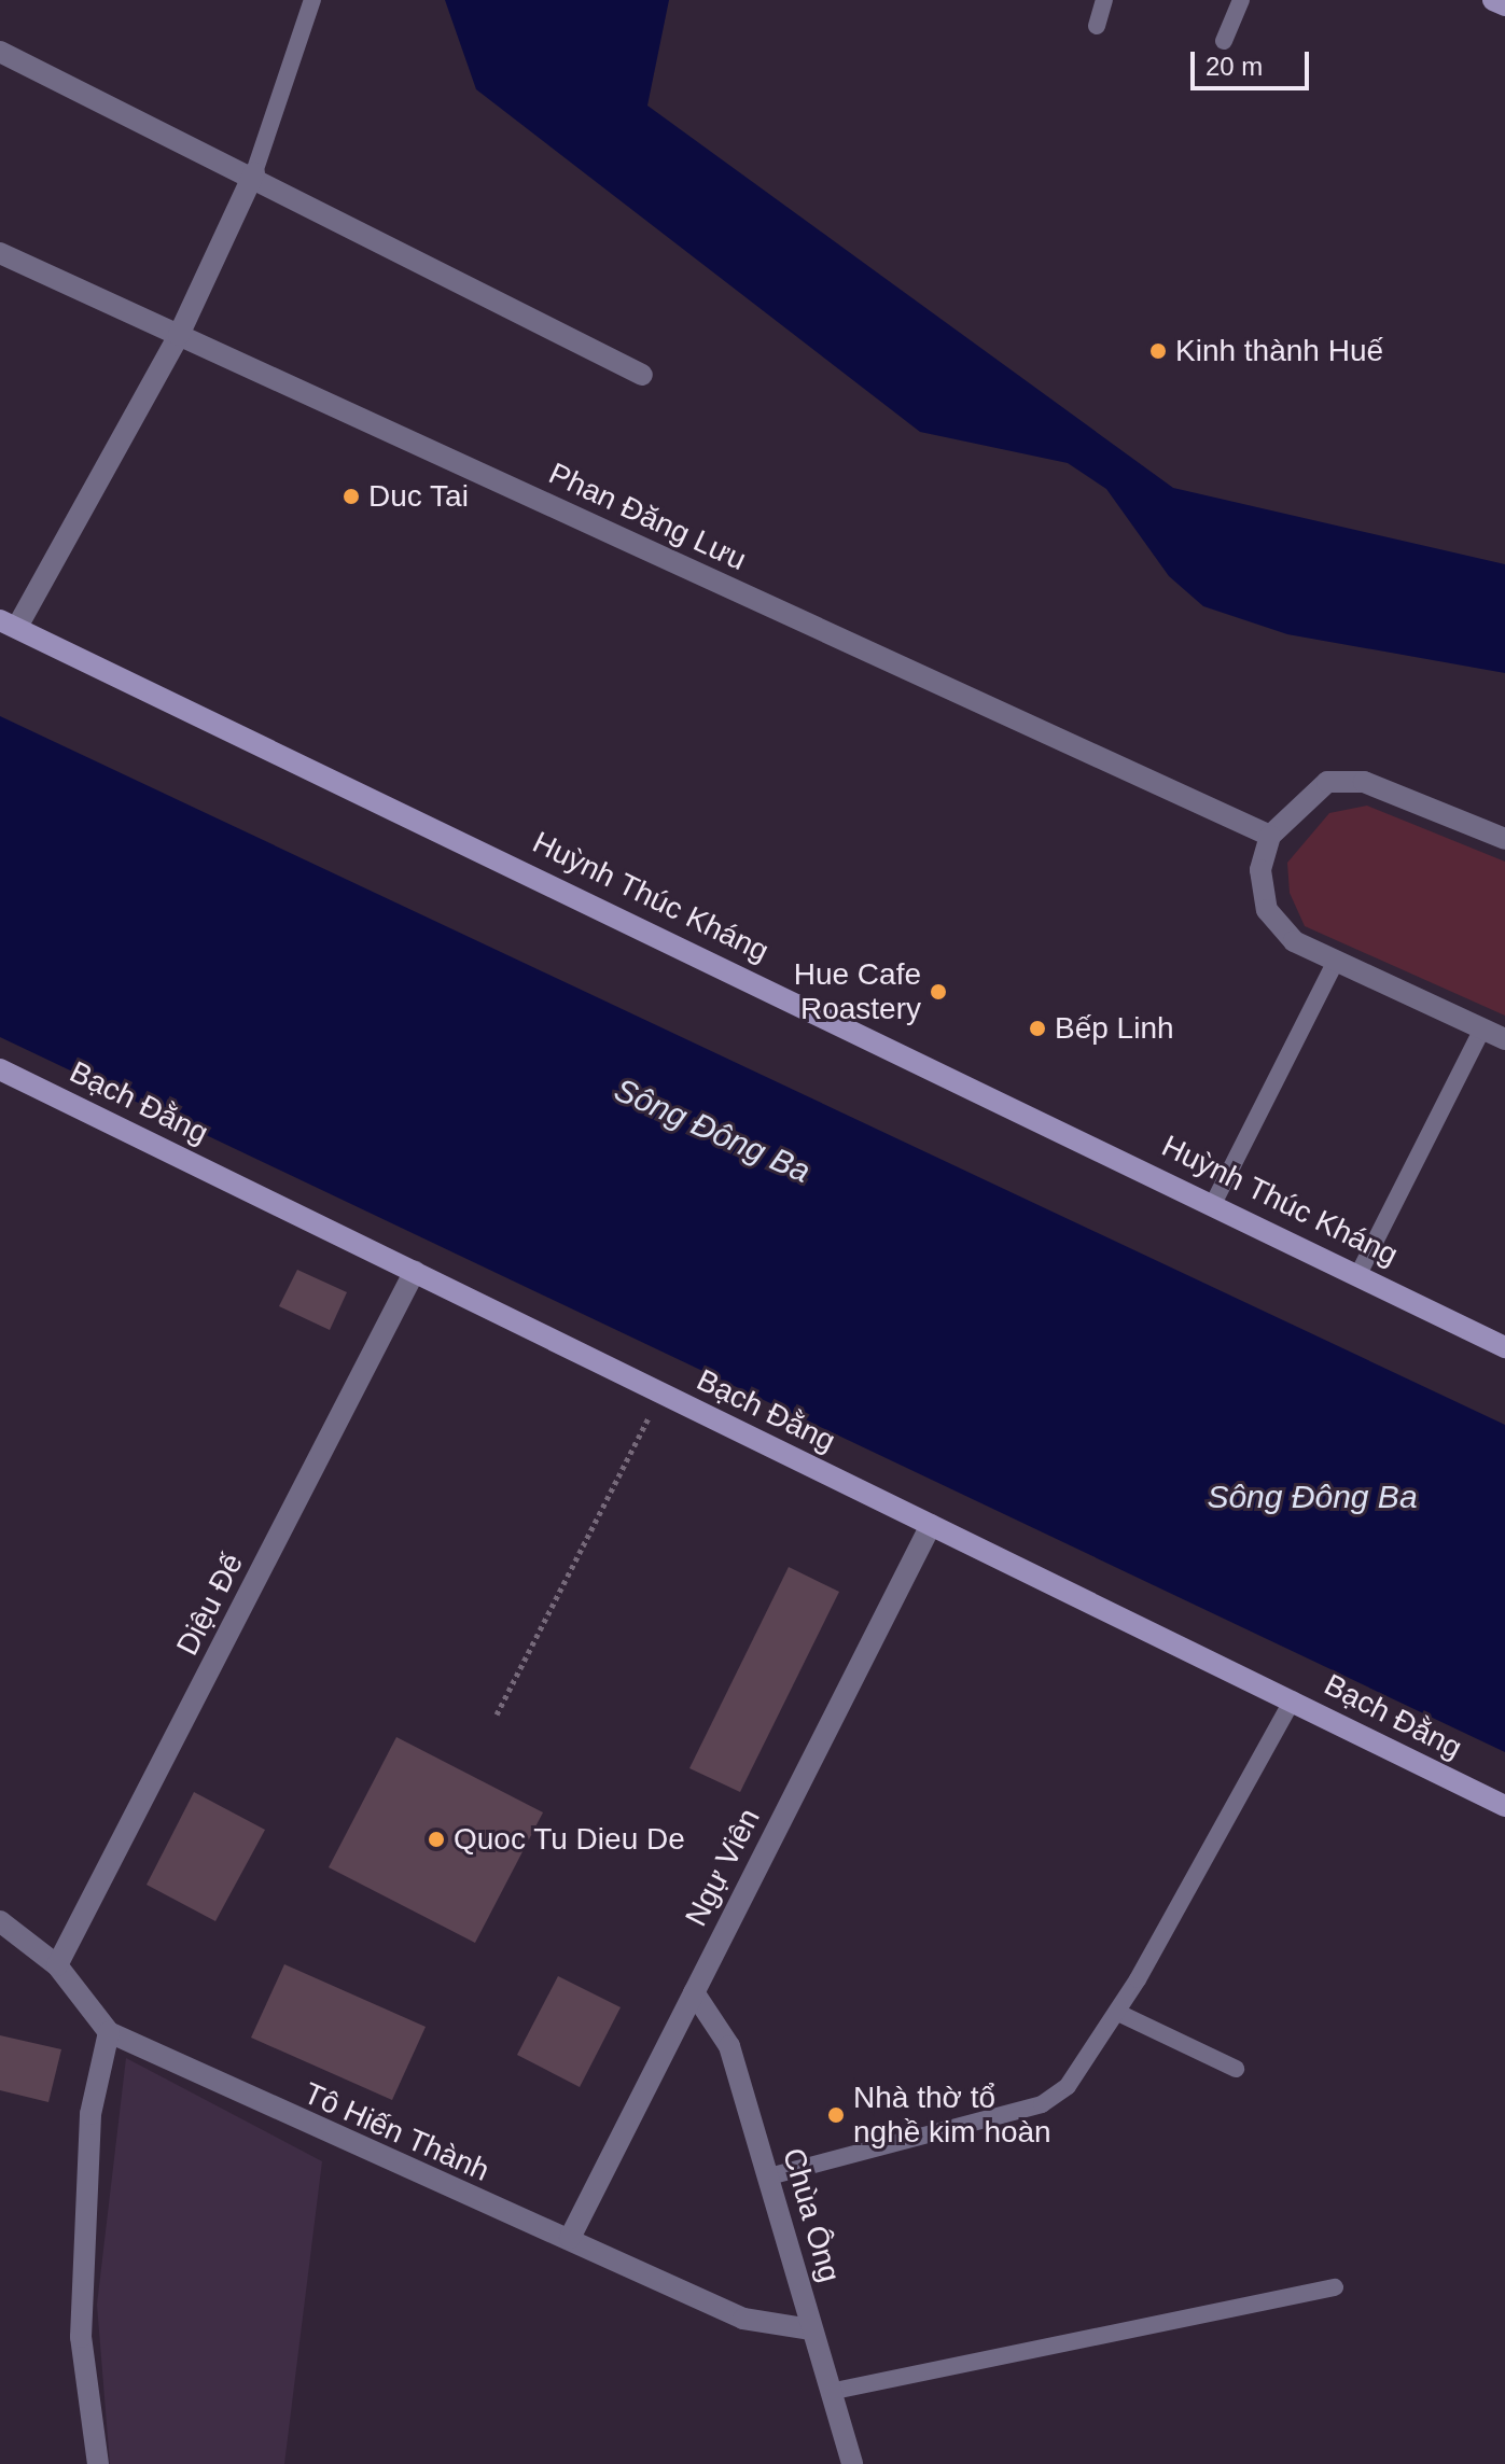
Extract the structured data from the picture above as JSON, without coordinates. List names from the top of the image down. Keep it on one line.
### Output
{"streets":{"street":["Phan Đăng Lưu","Huỳnh Thúc Kháng","Bạch Đằng","Diệu Đế","Ngự Viên","Tô Hiến Thành","Chùa Ông"]},"crossings":[["Bạch Đằng","Diệu Đế"],["Bạch Đằng","Ngự Viên"],["Diệu Đế","Tô Hiến Thành"],["Ngự Viên","Tô Hiến Thành"],["Ngự Viên","Chùa Ông"],["Tô Hiến Thành","Chùa Ông"]],"water":["Sông Đông Ba"],"places":["Kinh thành Huế","Duc Tai","Hue Cafe Roastery","Bếp Linh","Quoc Tu Dieu De","Nhà thờ tổ nghề kim hoàn"],"scale_bar":"20 m"}
